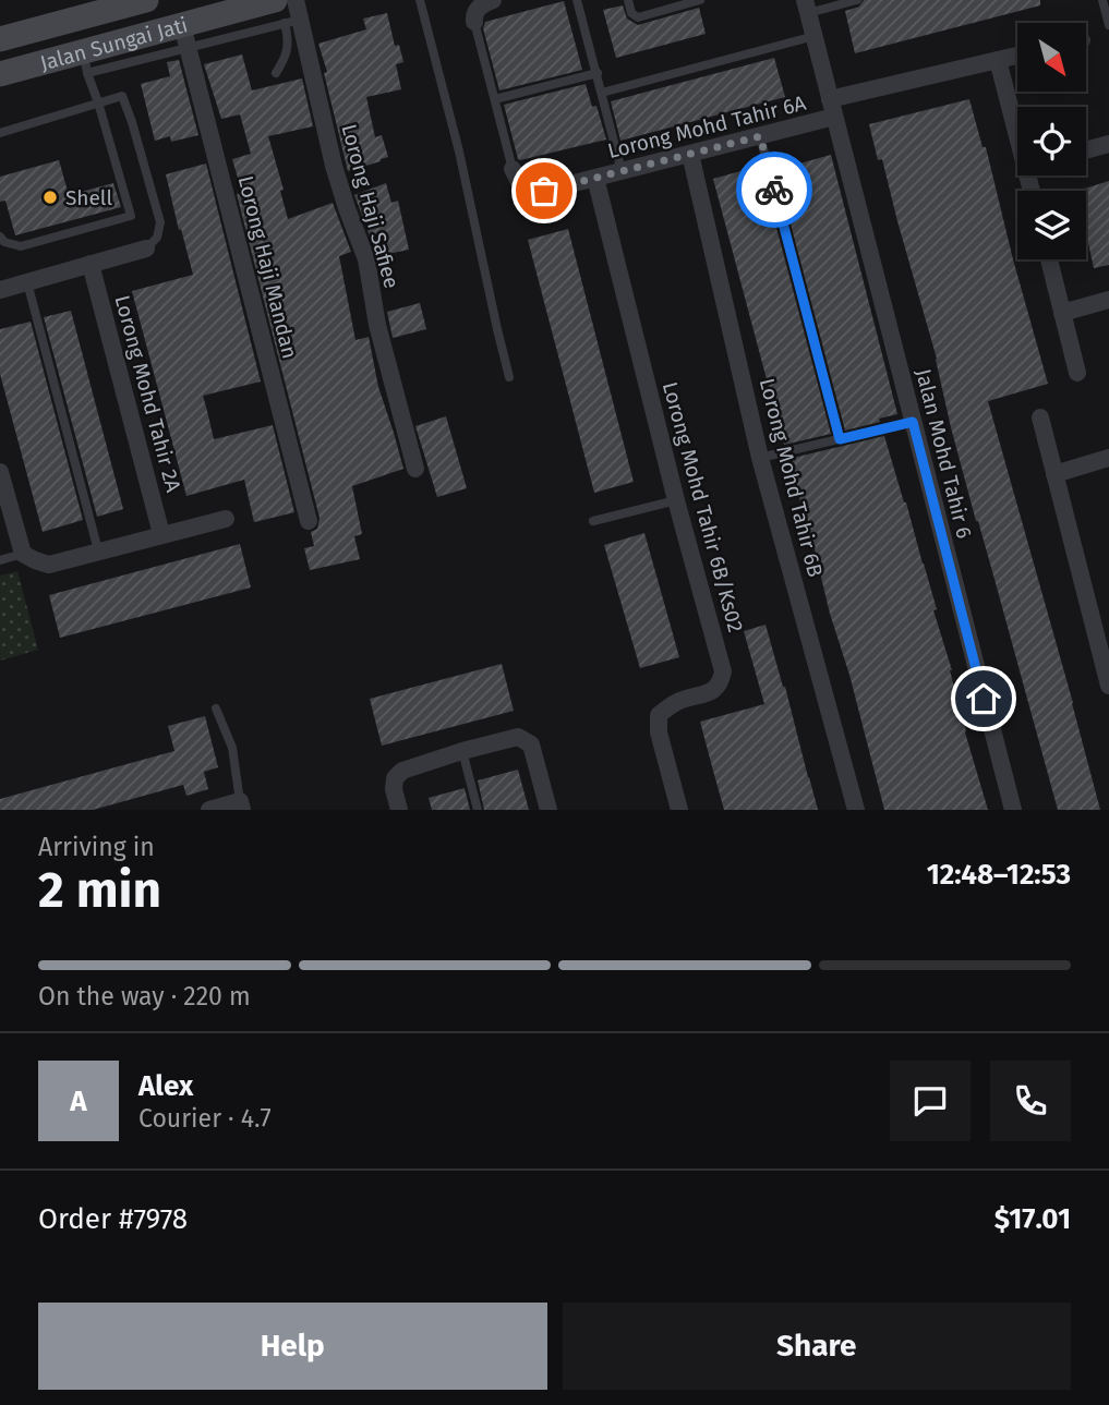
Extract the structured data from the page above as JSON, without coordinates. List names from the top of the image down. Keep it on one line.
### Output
{"streets":{"main road":["Jalan Sungai Jati"],"street":["Lorong Mohd Tahir 6A","Lorong Haji Safiee","Lorong Haji Mandan","Lorong Mohd Tahir 2A","Jalan Mohd Tahir 6","Lorong Mohd Tahir 6B","Lorong Mohd Tahir 6B/Ks02"]},"crossings":[["Jalan Sungai Jati","Lorong Haji Safiee"],["Jalan Sungai Jati","Lorong Haji Mandan"],["Lorong Mohd Tahir 6A","Jalan Mohd Tahir 6"],["Lorong Mohd Tahir 6A","Lorong Mohd Tahir 6B"],["Lorong Mohd Tahir 6A","Lorong Mohd Tahir 6B/Ks02"]],"places":["Shell"],"north":"bottom right","page":{"heading":["2 min","Arriving in","12:48–12:53"],"panel":["Alex","Courier · 4.7","Order #7978","$17.01"],"bar":"On the way · 220 m","round":"A","buttons":["Help","Share"]}}
